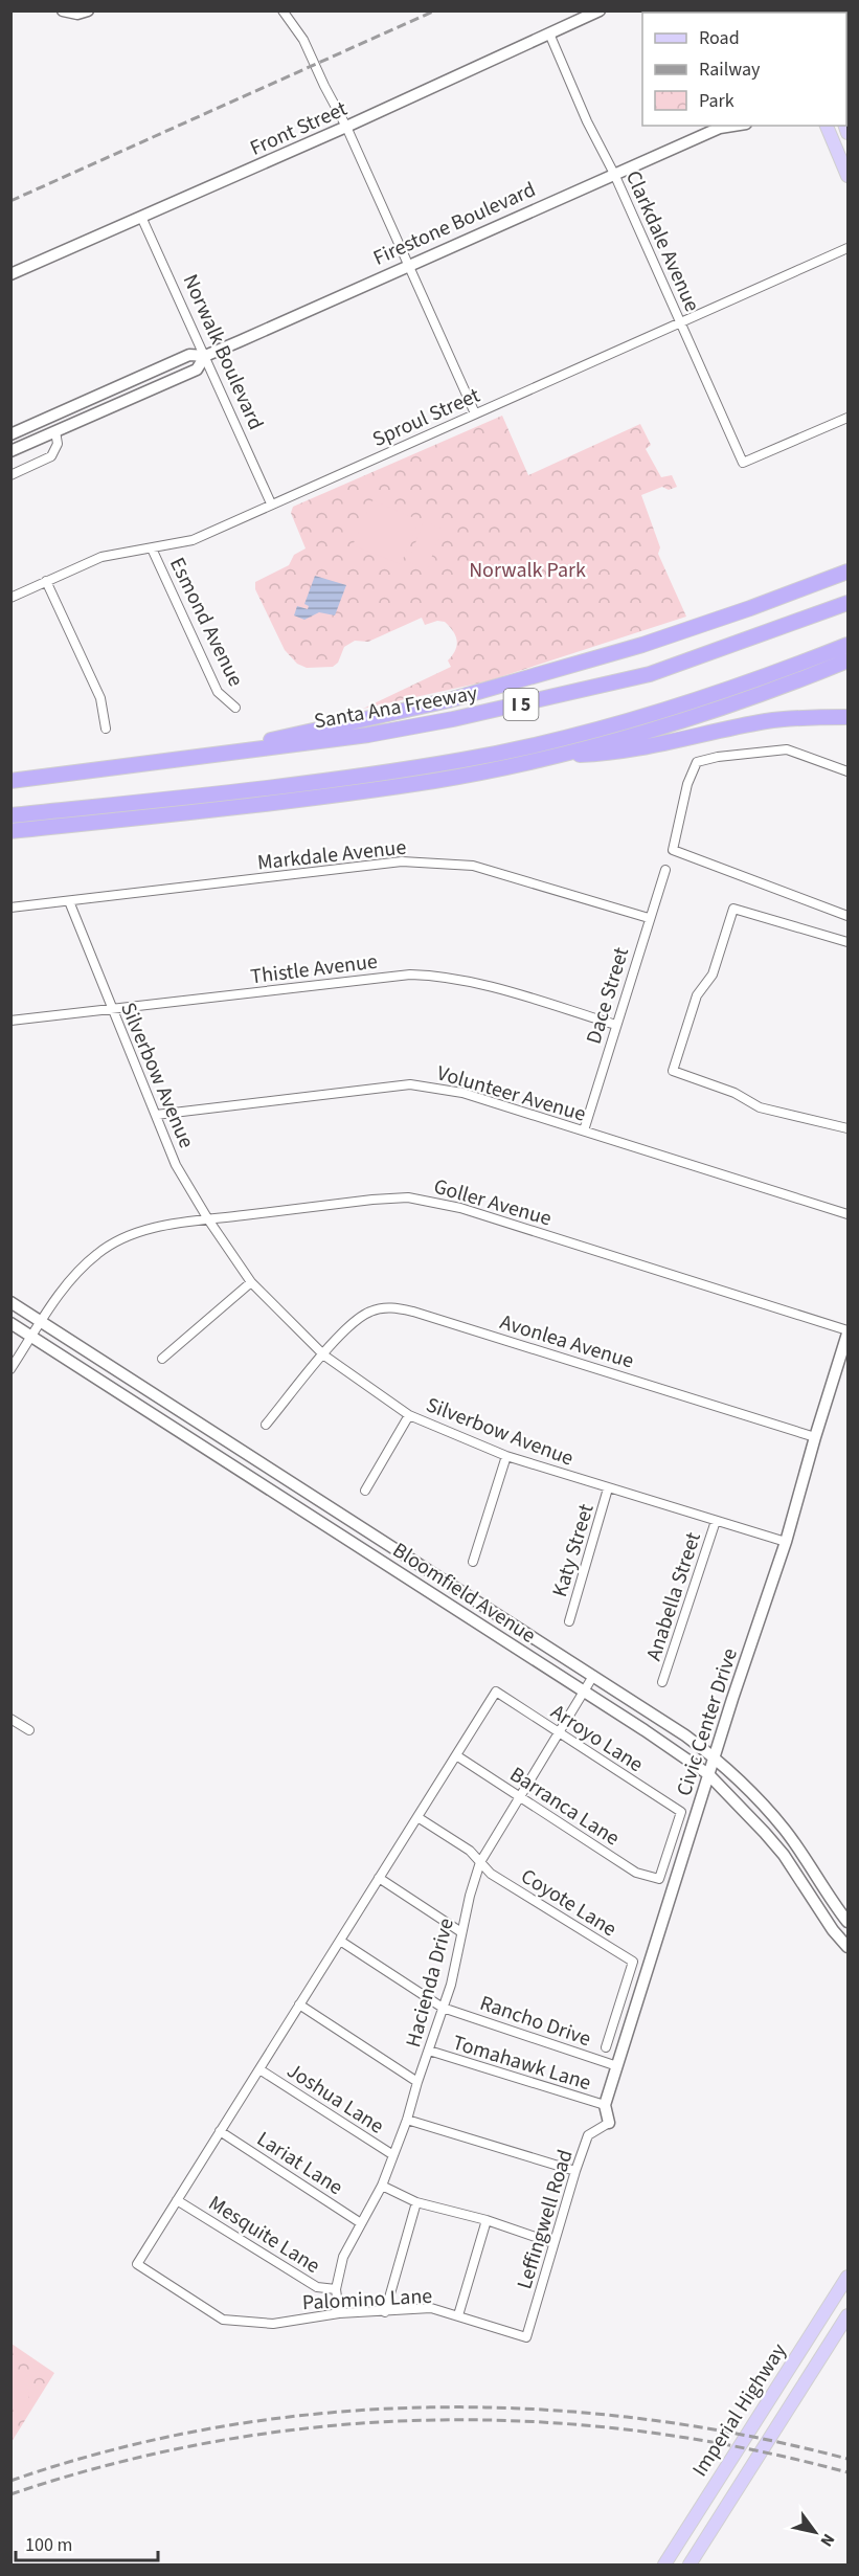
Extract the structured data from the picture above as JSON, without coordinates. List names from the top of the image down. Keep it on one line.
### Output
{"streets":{"highway":["I 5","Santa Ana Freeway"],"main road":["Imperial Highway"],"street":["Front Street","Firestone Boulevard","Clarkdale Avenue","Norwalk Boulevard","Sproul Street","Esmond Avenue","Markdale Avenue","Thistle Avenue","Dace Street","Silverbow Avenue","Volunteer Avenue","Goller Avenue","Avonlea Avenue","Katy Street","Bloomfield Avenue","Anabella Street","Civic Center Drive","Arroyo Lane","Barranca Lane","Coyote Lane","Hacienda Drive","Rancho Drive","Tomahawk Lane","Joshua Lane","Lariat Lane","Leffingwell Road","Mesquite Lane","Palomino Lane"]},"crossings":[["Front Street","Clarkdale Avenue"],["Front Street","Norwalk Boulevard"],["Firestone Boulevard","Clarkdale Avenue"],["Firestone Boulevard","Norwalk Boulevard"],["Clarkdale Avenue","Sproul Street"],["Norwalk Boulevard","Sproul Street"],["Sproul Street","Esmond Avenue"],["Markdale Avenue","Dace Street"],["Markdale Avenue","Silverbow Avenue"],["Thistle Avenue","Dace Street"],["Thistle Avenue","Silverbow Avenue"],["Dace Street","Volunteer Avenue"],["Silverbow Avenue","Volunteer Avenue"],["Silverbow Avenue","Goller Avenue"],["Silverbow Avenue","Avonlea Avenue"],["Silverbow Avenue","Katy Street"],["Silverbow Avenue","Anabella Street"],["Silverbow Avenue","Civic Center Drive"],["Goller Avenue","Bloomfield Avenue"],["Goller Avenue","Civic Center Drive"],["Avonlea Avenue","Civic Center Drive"],["Bloomfield Avenue","Civic Center Drive"],["Bloomfield Avenue","Hacienda Drive"],["Civic Center Drive","Rancho Drive"],["Civic Center Drive","Tomahawk Lane"],["Arroyo Lane","Barranca Lane"],["Arroyo Lane","Hacienda Drive"],["Barranca Lane","Hacienda Drive"],["Coyote Lane","Hacienda Drive"],["Hacienda Drive","Rancho Drive"],["Hacienda Drive","Tomahawk Lane"],["Hacienda Drive","Joshua Lane"],["Hacienda Drive","Lariat Lane"],["Hacienda Drive","Mesquite Lane"],["Hacienda Drive","Palomino Lane"],["Leffingwell Road","Palomino Lane"],["Mesquite Lane","Palomino Lane"]],"parks":["Norwalk Park"],"legend":["Road","Railway","Park"],"scale_bar":"100 m","north":"bottom right"}
